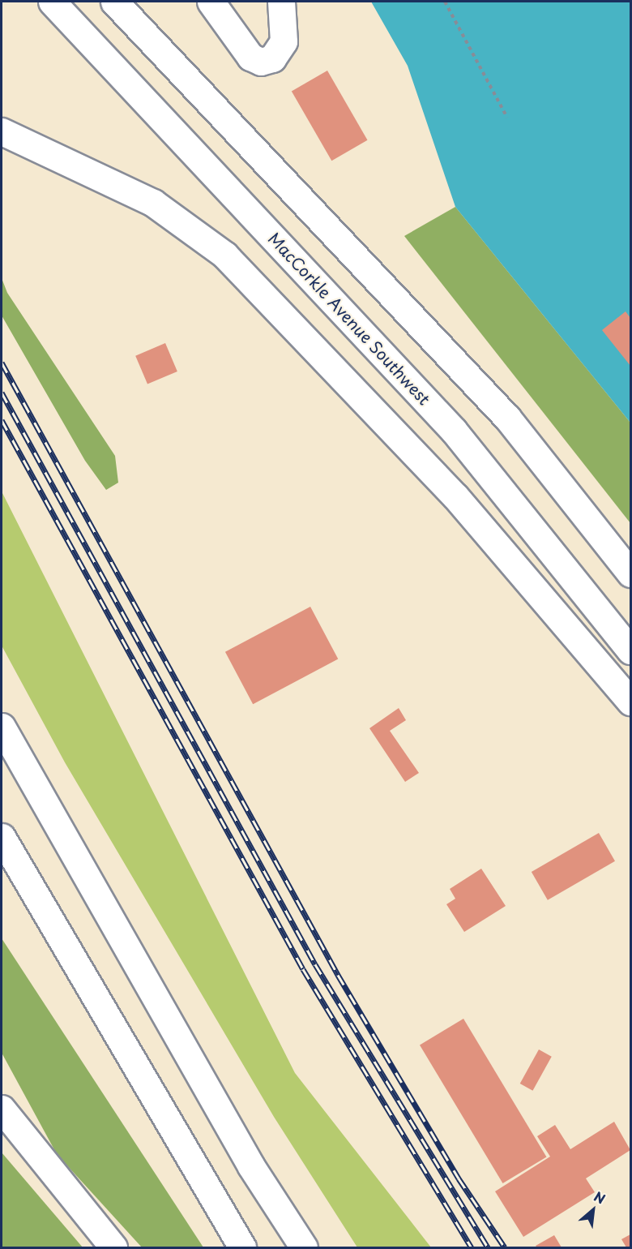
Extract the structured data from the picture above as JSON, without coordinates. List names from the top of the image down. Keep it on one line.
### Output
{"streets":{"main road":["MacCorkle Avenue Southwest"]},"north":"top right"}
